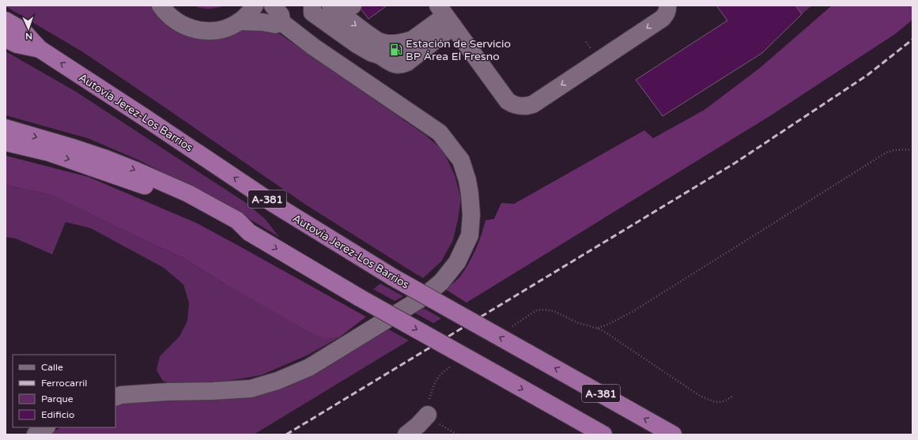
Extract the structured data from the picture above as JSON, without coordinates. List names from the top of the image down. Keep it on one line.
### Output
{"streets":{"highway":["Autovía Jerez-Los Barrios","A-381"]},"places":{"fuel station":["Estación de Servicio BP Área El Fresno"]},"legend":["Calle","Ferrocarril","Parque","Edificio"],"north":"bottom"}
